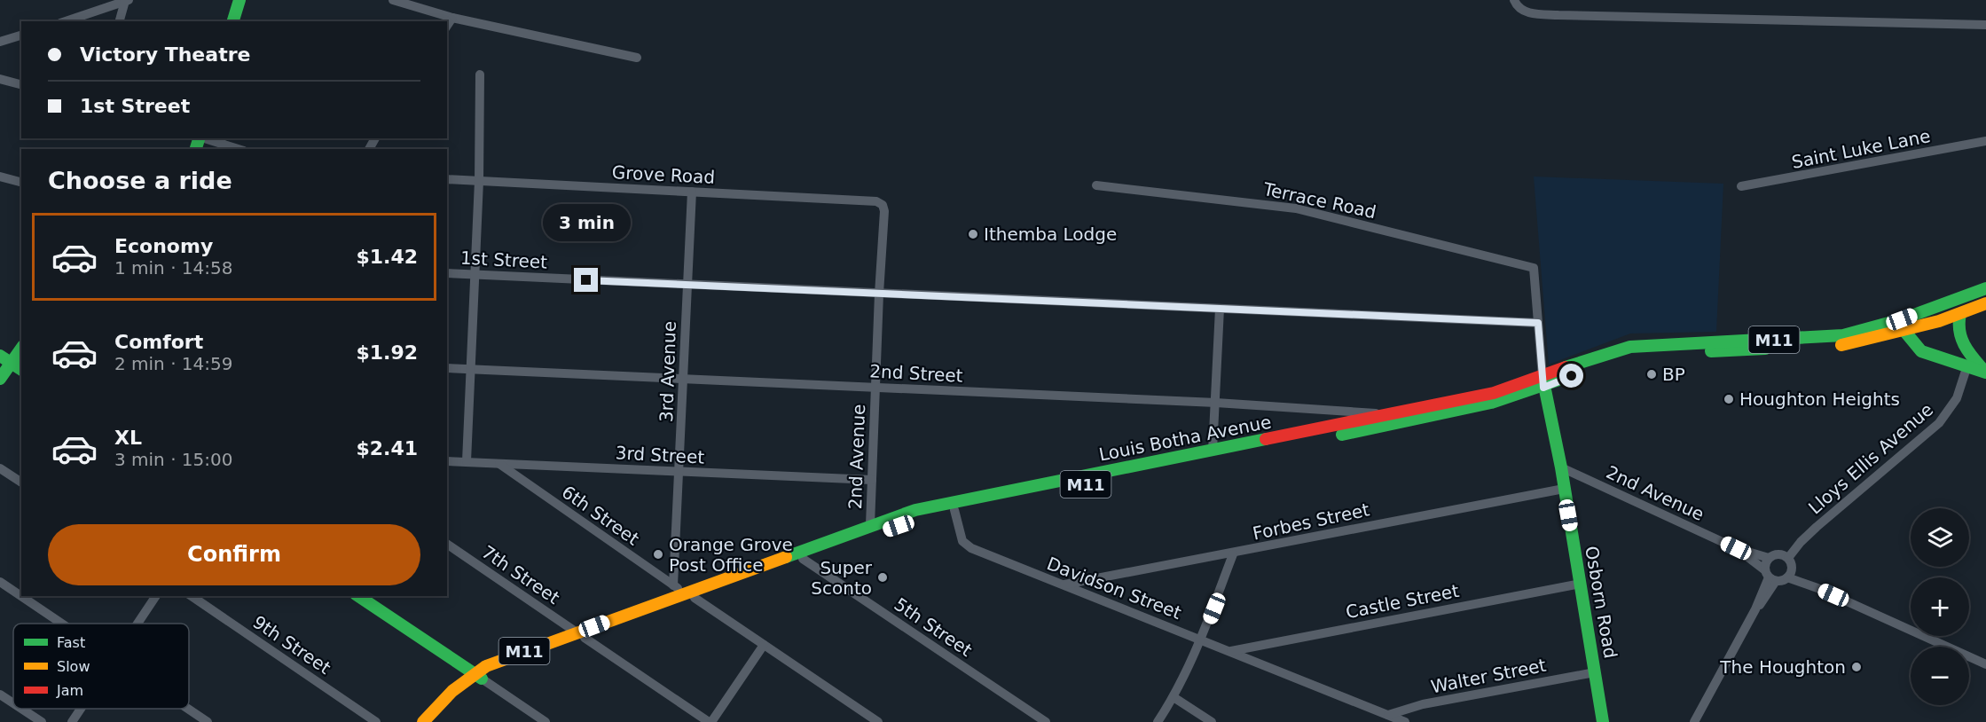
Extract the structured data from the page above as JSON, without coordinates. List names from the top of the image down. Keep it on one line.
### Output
{"streets":{"main road":["M11","Louis Botha Avenue","Osborn Road"],"street":["Saint Luke Lane","Grove Road","Terrace Road","1st Street","3rd Avenue","2nd Street","3rd Street","2nd Avenue","Lloys Ellis Avenue","6th Street","Forbes Street","7th Street","Davidson Street","Castle Street","5th Street","9th Street","Walter Street"]},"crossings":[["Grove Road","3rd Avenue"],["Grove Road","2nd Avenue"],["Terrace Road","Osborn Road"],["1st Street","3rd Avenue"],["1st Street","2nd Avenue"],["1st Street","Osborn Road"],["3rd Avenue","2nd Street"],["3rd Avenue","3rd Street"],["3rd Avenue","6th Street"],["2nd Street","Louis Botha Avenue"],["2nd Street","2nd Avenue"],["Louis Botha Avenue","2nd Avenue"],["Louis Botha Avenue","6th Street"],["Louis Botha Avenue","7th Street"],["Louis Botha Avenue","Davidson Street"],["Louis Botha Avenue","Osborn Road"],["Louis Botha Avenue","5th Street"],["3rd Street","2nd Avenue"],["3rd Street","6th Street"],["2nd Avenue","Lloys Ellis Avenue"],["2nd Avenue","Osborn Road"],["Forbes Street","Davidson Street"],["Forbes Street","Osborn Road"],["Davidson Street","Castle Street"],["Davidson Street","Walter Street"],["Castle Street","Osborn Road"],["Osborn Road","Walter Street"]],"places":["Ithemba Lodge","BP","Houghton Heights","Orange Grove Post Office","Super Sconto","The Houghton"],"legend":["Fast","Slow","Jam"],"page":{"banner":["Victory Theatre","1st Street"],"heading":"Choose a ride","bubble":"3 min","list":[{"name":"Economy","note":"1 min · 14:58","value":"$1.42"},{"name":"Comfort","note":"2 min · 14:59","value":"$1.92"},{"name":"XL","note":"3 min · 15:00","value":"$2.41"}],"map_buttons":["+","−"],"buttons":"Confirm"}}
